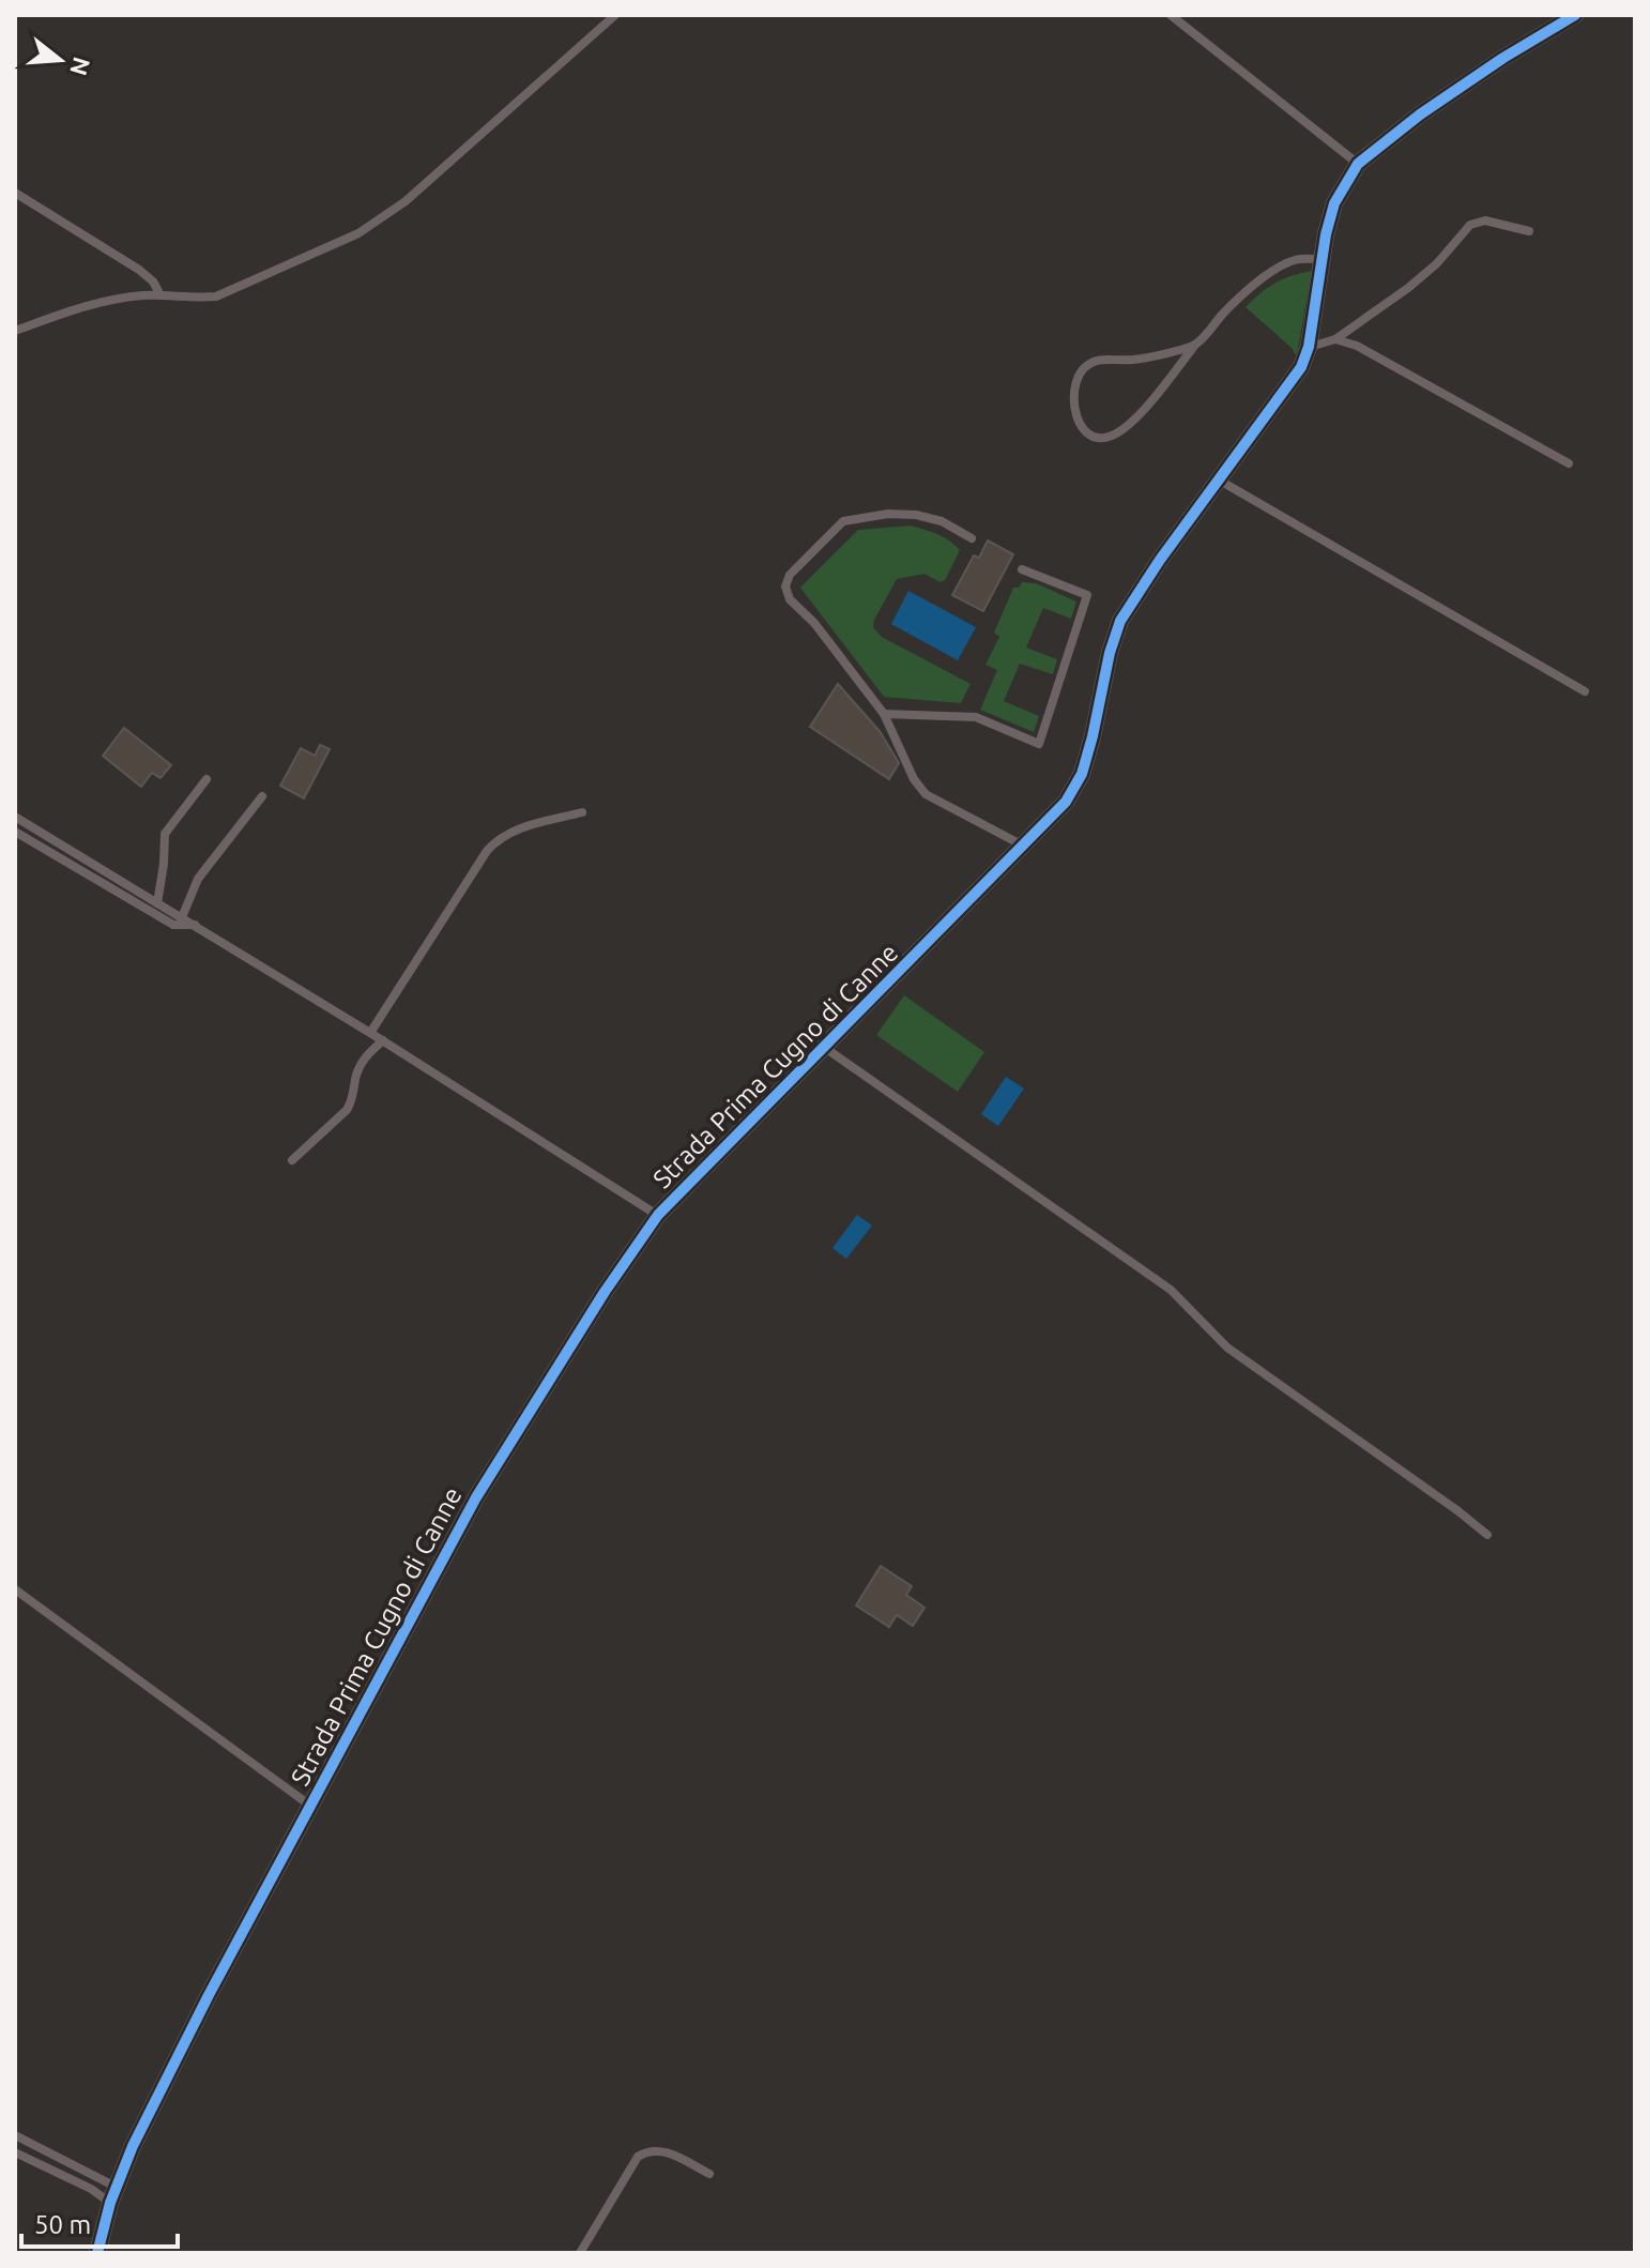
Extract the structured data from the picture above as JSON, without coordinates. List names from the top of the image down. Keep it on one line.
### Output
{"streets":{"street":["Strada Prima Cugno di Canne"]},"scale_bar":"50 m","north":"right"}
